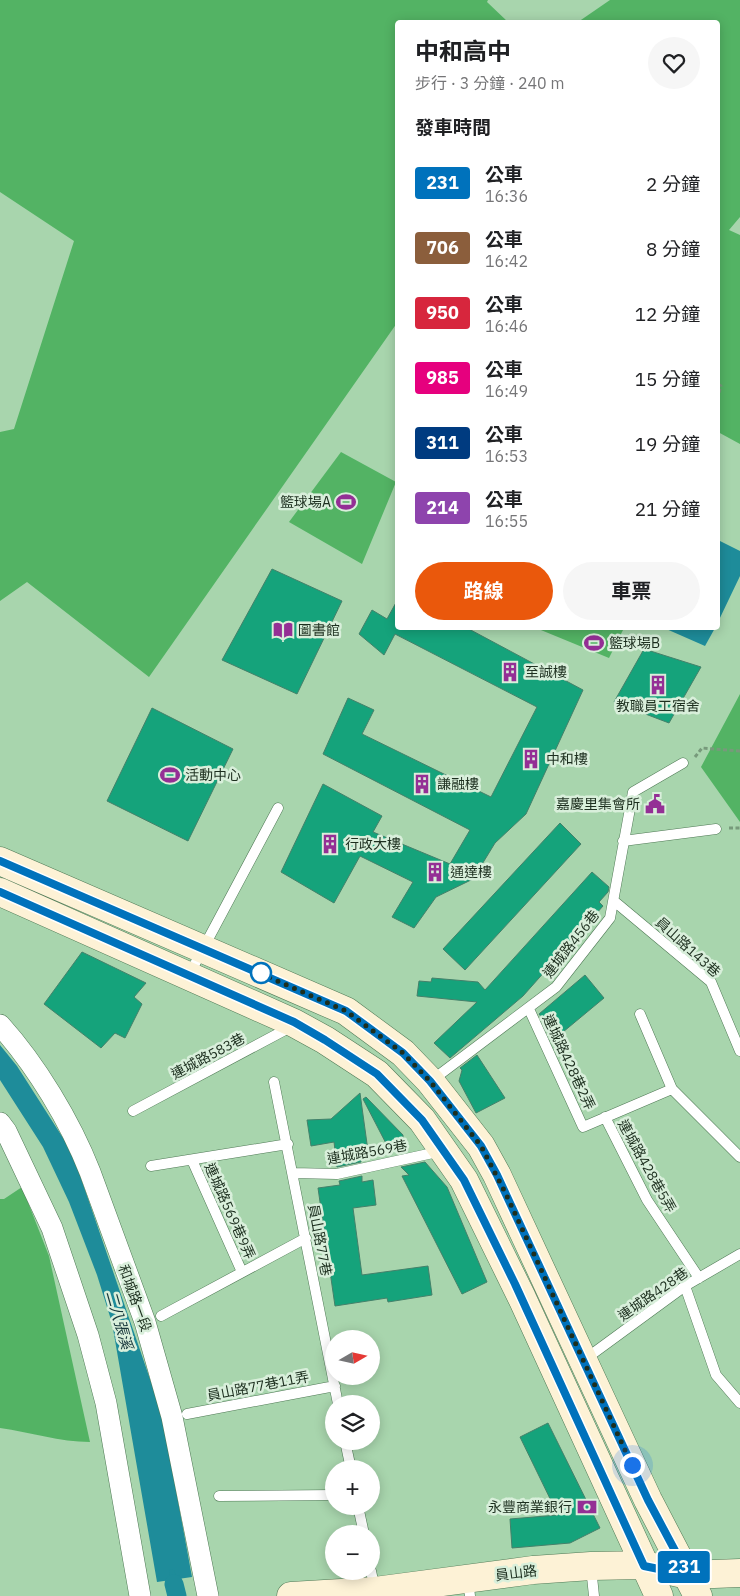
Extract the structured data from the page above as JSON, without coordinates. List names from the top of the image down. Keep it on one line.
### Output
{"streets":{"main road":["員山路"],"street":["和城路一段"],"lane":["連城路456巷","員山路143巷","連城路583巷","連城路428巷2弄","連城路569巷","連城路428巷5弄","連城路569巷9弄","員山路77巷","連城路428巷","員山路77巷11弄"]},"crossings":[["連城路456巷","員山路143巷"],["連城路456巷","連城路428巷2弄"],["連城路428巷2弄","連城路428巷5弄"],["連城路569巷","員山路77巷"],["連城路428巷5弄","連城路428巷"],["連城路569巷9弄","員山路77巷"],["員山路77巷","員山路77巷11弄"]],"water":["二八張溪"],"places":{"sports":["籃球場A","籃球場B","活動中心"],"library":["圖書館"],"building":["至誠樓","教職員工宿舍","中和樓","謙融樓","行政大樓","通達樓"],"public building":["嘉慶里集會所"],"bank":["永豐商業銀行"]},"lines":["bus line 231"],"north":"right","page":{"on_map":"231","heading":[["中和高中","步行 · 3 分鐘 · 240 m"],"發車時間"],"list":[{"mark":"231","name":"公車","note":"16:36","value":"2 分鐘"},{"mark":"706","name":"公車","note":"16:42","value":"8 分鐘"},{"mark":"950","name":"公車","note":"16:46","value":"12 分鐘"},{"mark":"985","name":"公車","note":"16:49","value":"15 分鐘"},{"mark":"311","name":"公車","note":"16:53","value":"19 分鐘"},{"mark":"214","name":"公車","note":"16:55","value":"21 分鐘"}],"buttons":["路線","車票"],"map_buttons":["+","−"]}}
